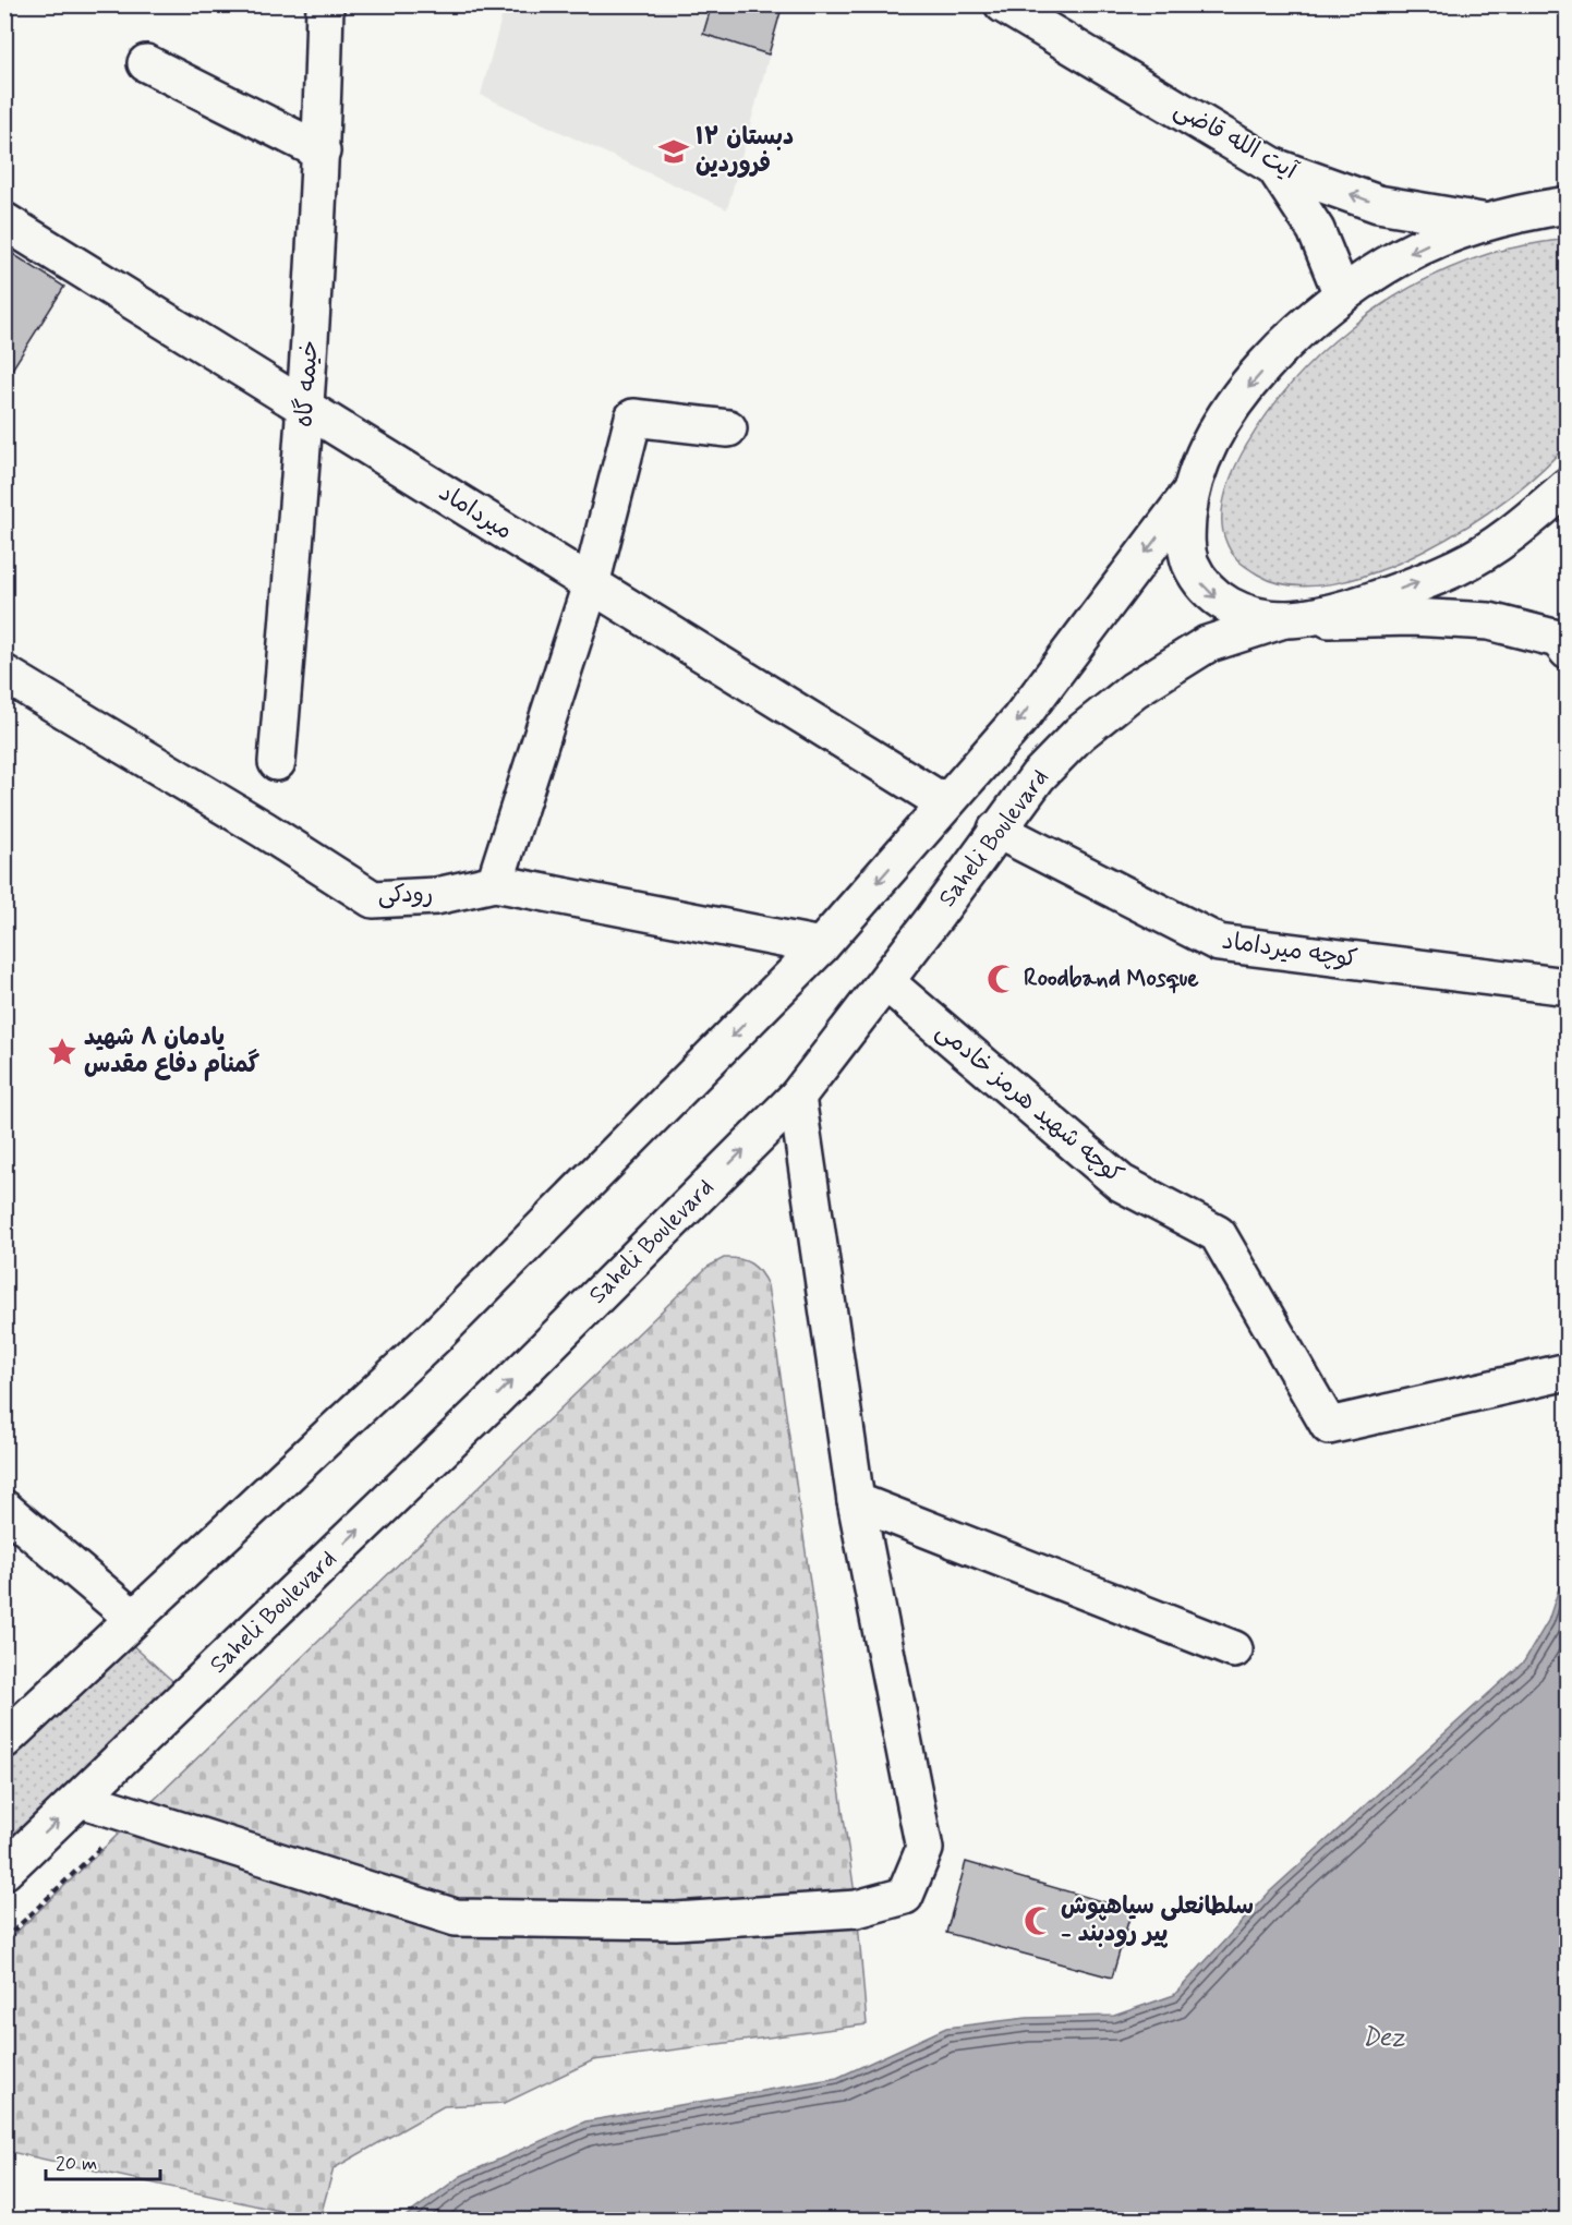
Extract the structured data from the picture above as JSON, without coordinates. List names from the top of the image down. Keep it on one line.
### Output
{"streets":{"street":["آیت الله قاضی","خیمه گاه","میرداماد","Saheli Boulevard","رودکی","کوچه میرداماد","کوچه شهید هرمز خادمی"]},"crossings":[["خیمه گاه","میرداماد"],["Saheli Boulevard","کوچه میرداماد"],["Saheli Boulevard","کوچه شهید هرمز خادمی"]],"one_way":["آیت الله قاضی"],"water":["Dez"],"places":{"school or university":["دبستان ۱۲ فروردین"],"mosque":["Roodband Mosque","سلطانعلی سیاهپوش - پیر رودبند"],"place":["یادمان ۸ شهید گمنام دفاع مقدس"]},"scale_bar":"20 m"}
